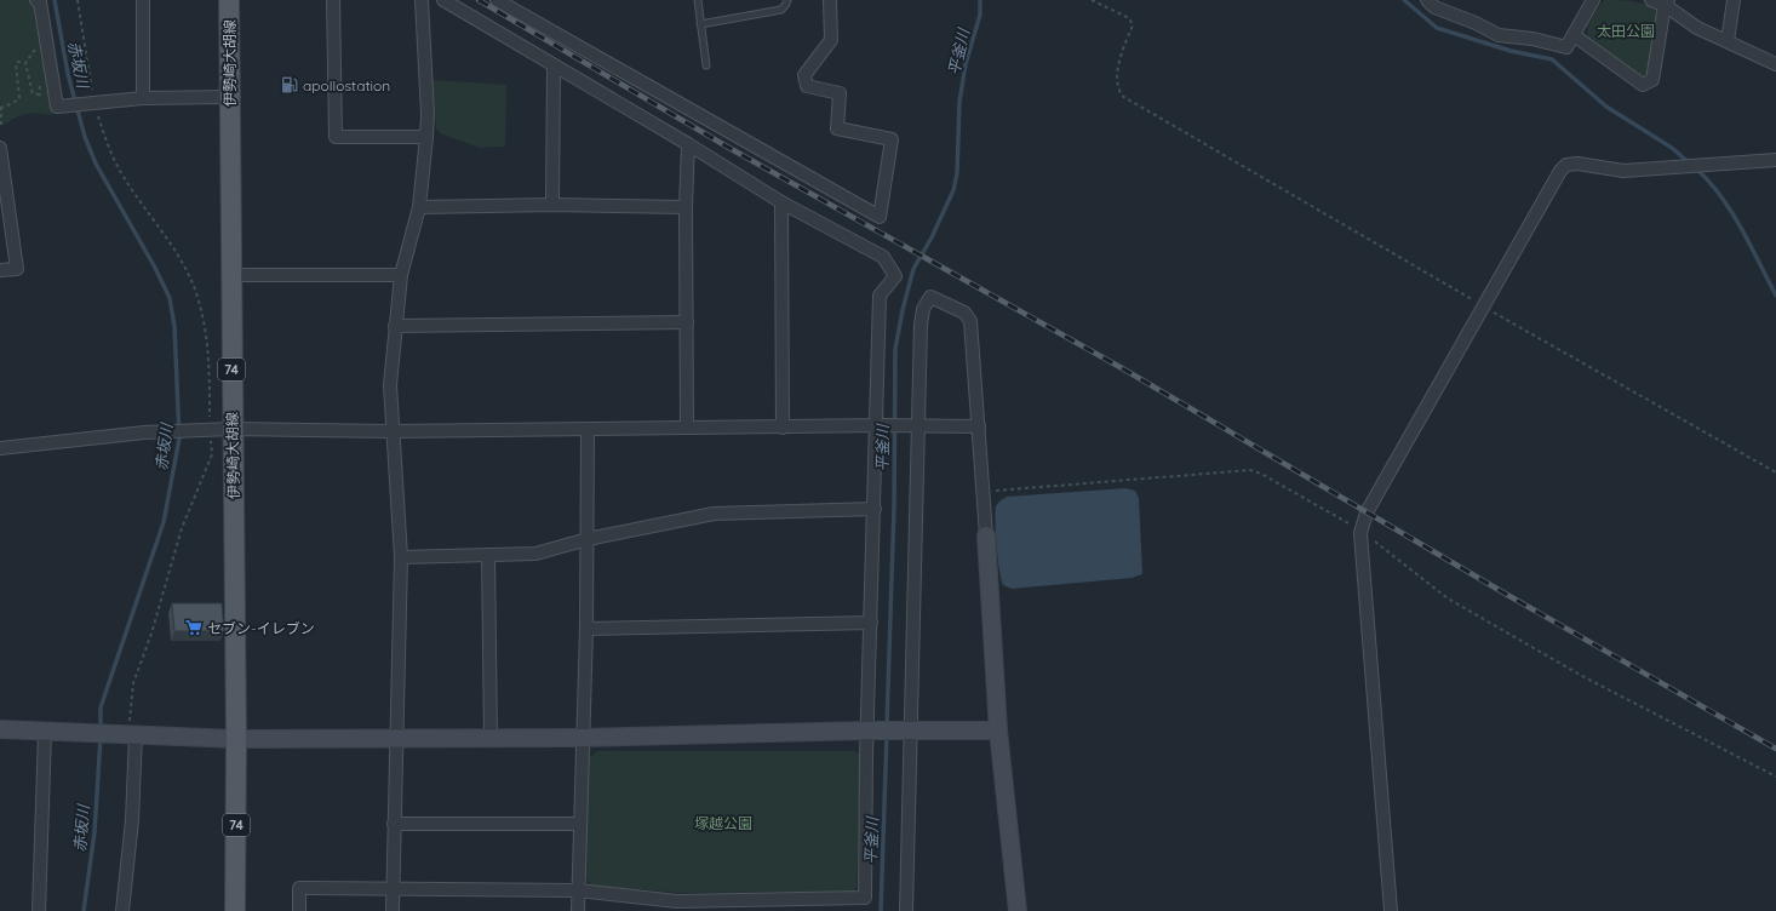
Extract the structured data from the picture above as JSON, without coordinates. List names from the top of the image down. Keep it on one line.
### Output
{"streets":{"main road":["伊勢崎大胡線","74"]},"water":["平釜川","赤坂川"],"parks":["太田公園","塚越公園"],"places":{"fuel station":["apollostation"],"supermarket":["セブン-イレブン"]}}
